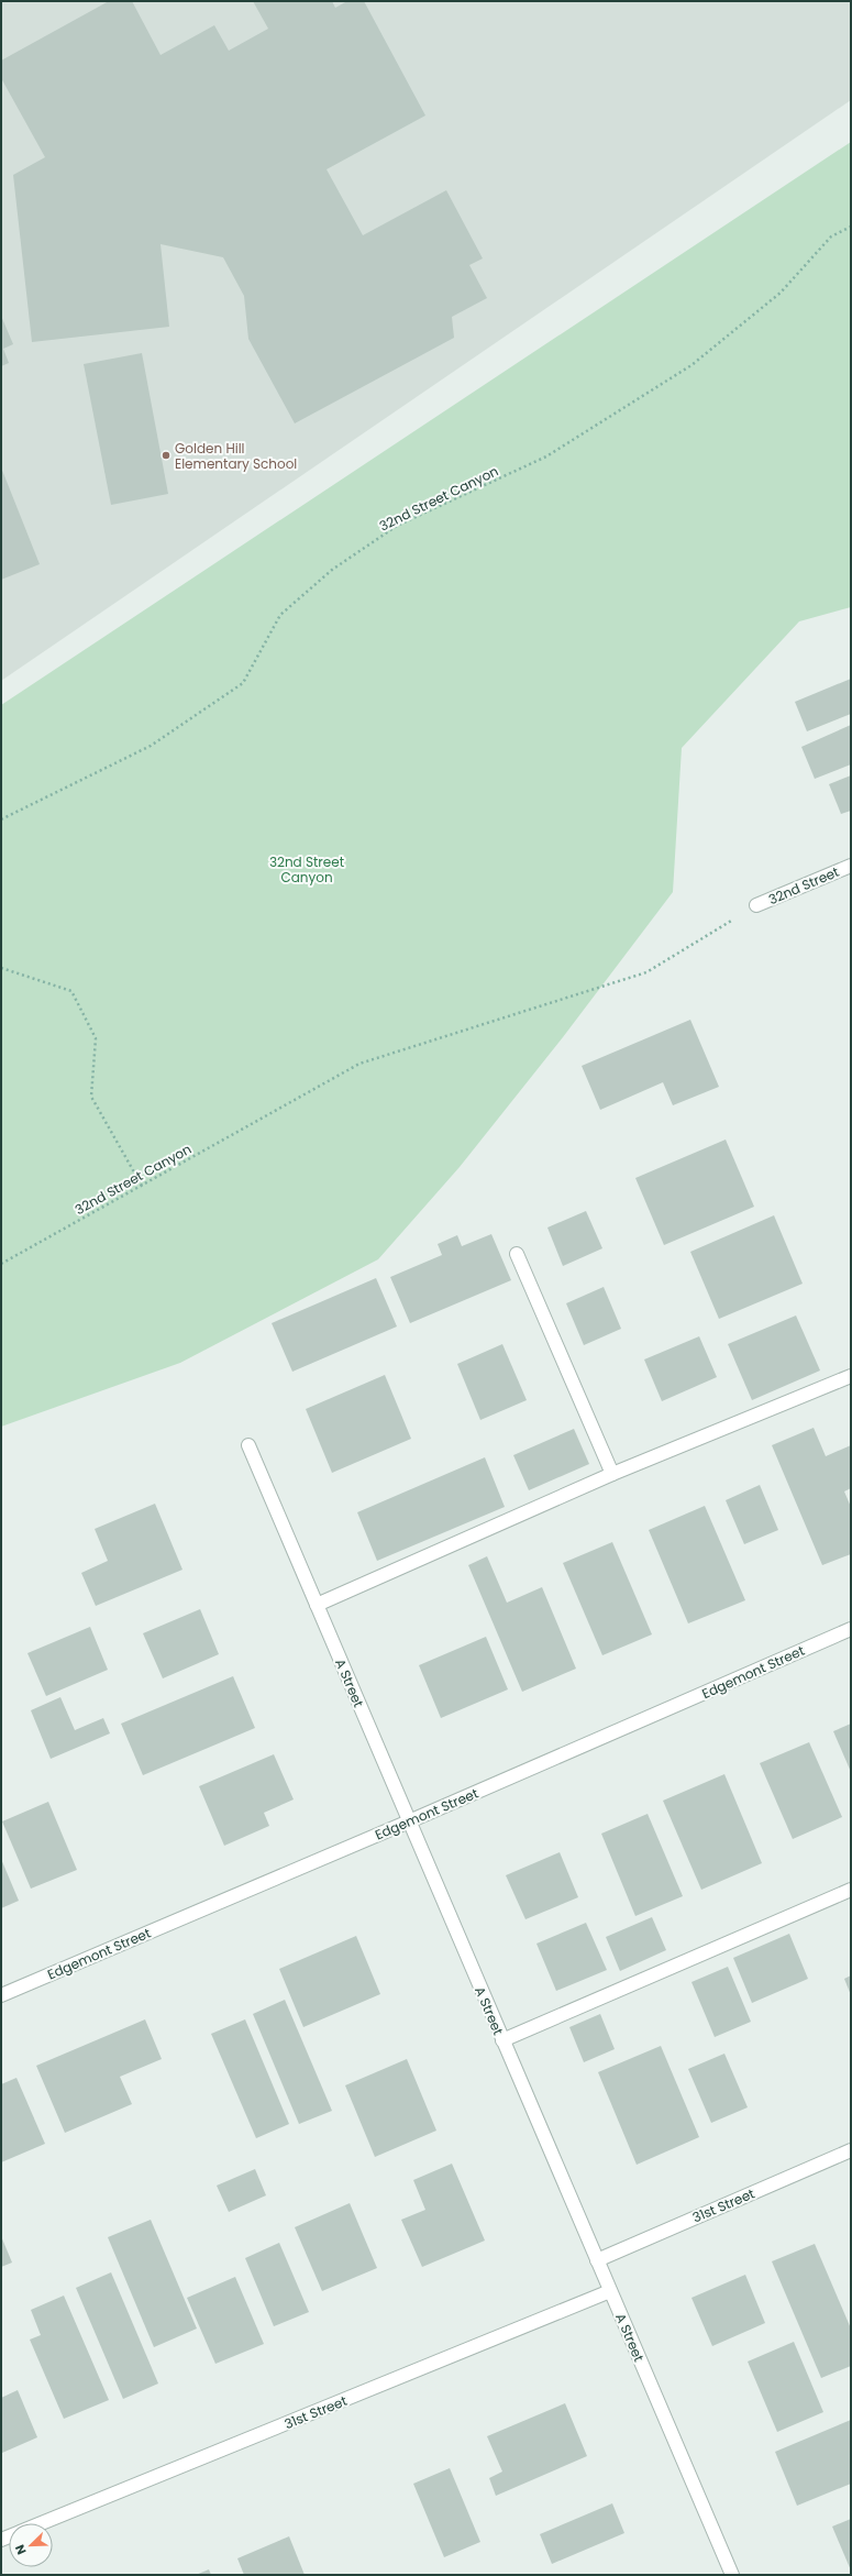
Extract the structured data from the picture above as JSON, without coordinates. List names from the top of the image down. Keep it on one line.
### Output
{"streets":{"street":["32nd Street","Edgemont Street","A Street","31st Street"],"path":["32nd Street Canyon"]},"crossings":[["32nd Street Canyon","32nd Street"],["Edgemont Street","A Street"],["A Street","31st Street"]],"parks":["32nd Street Canyon"],"places":["Golden Hill Elementary School"],"north":"bottom left"}
